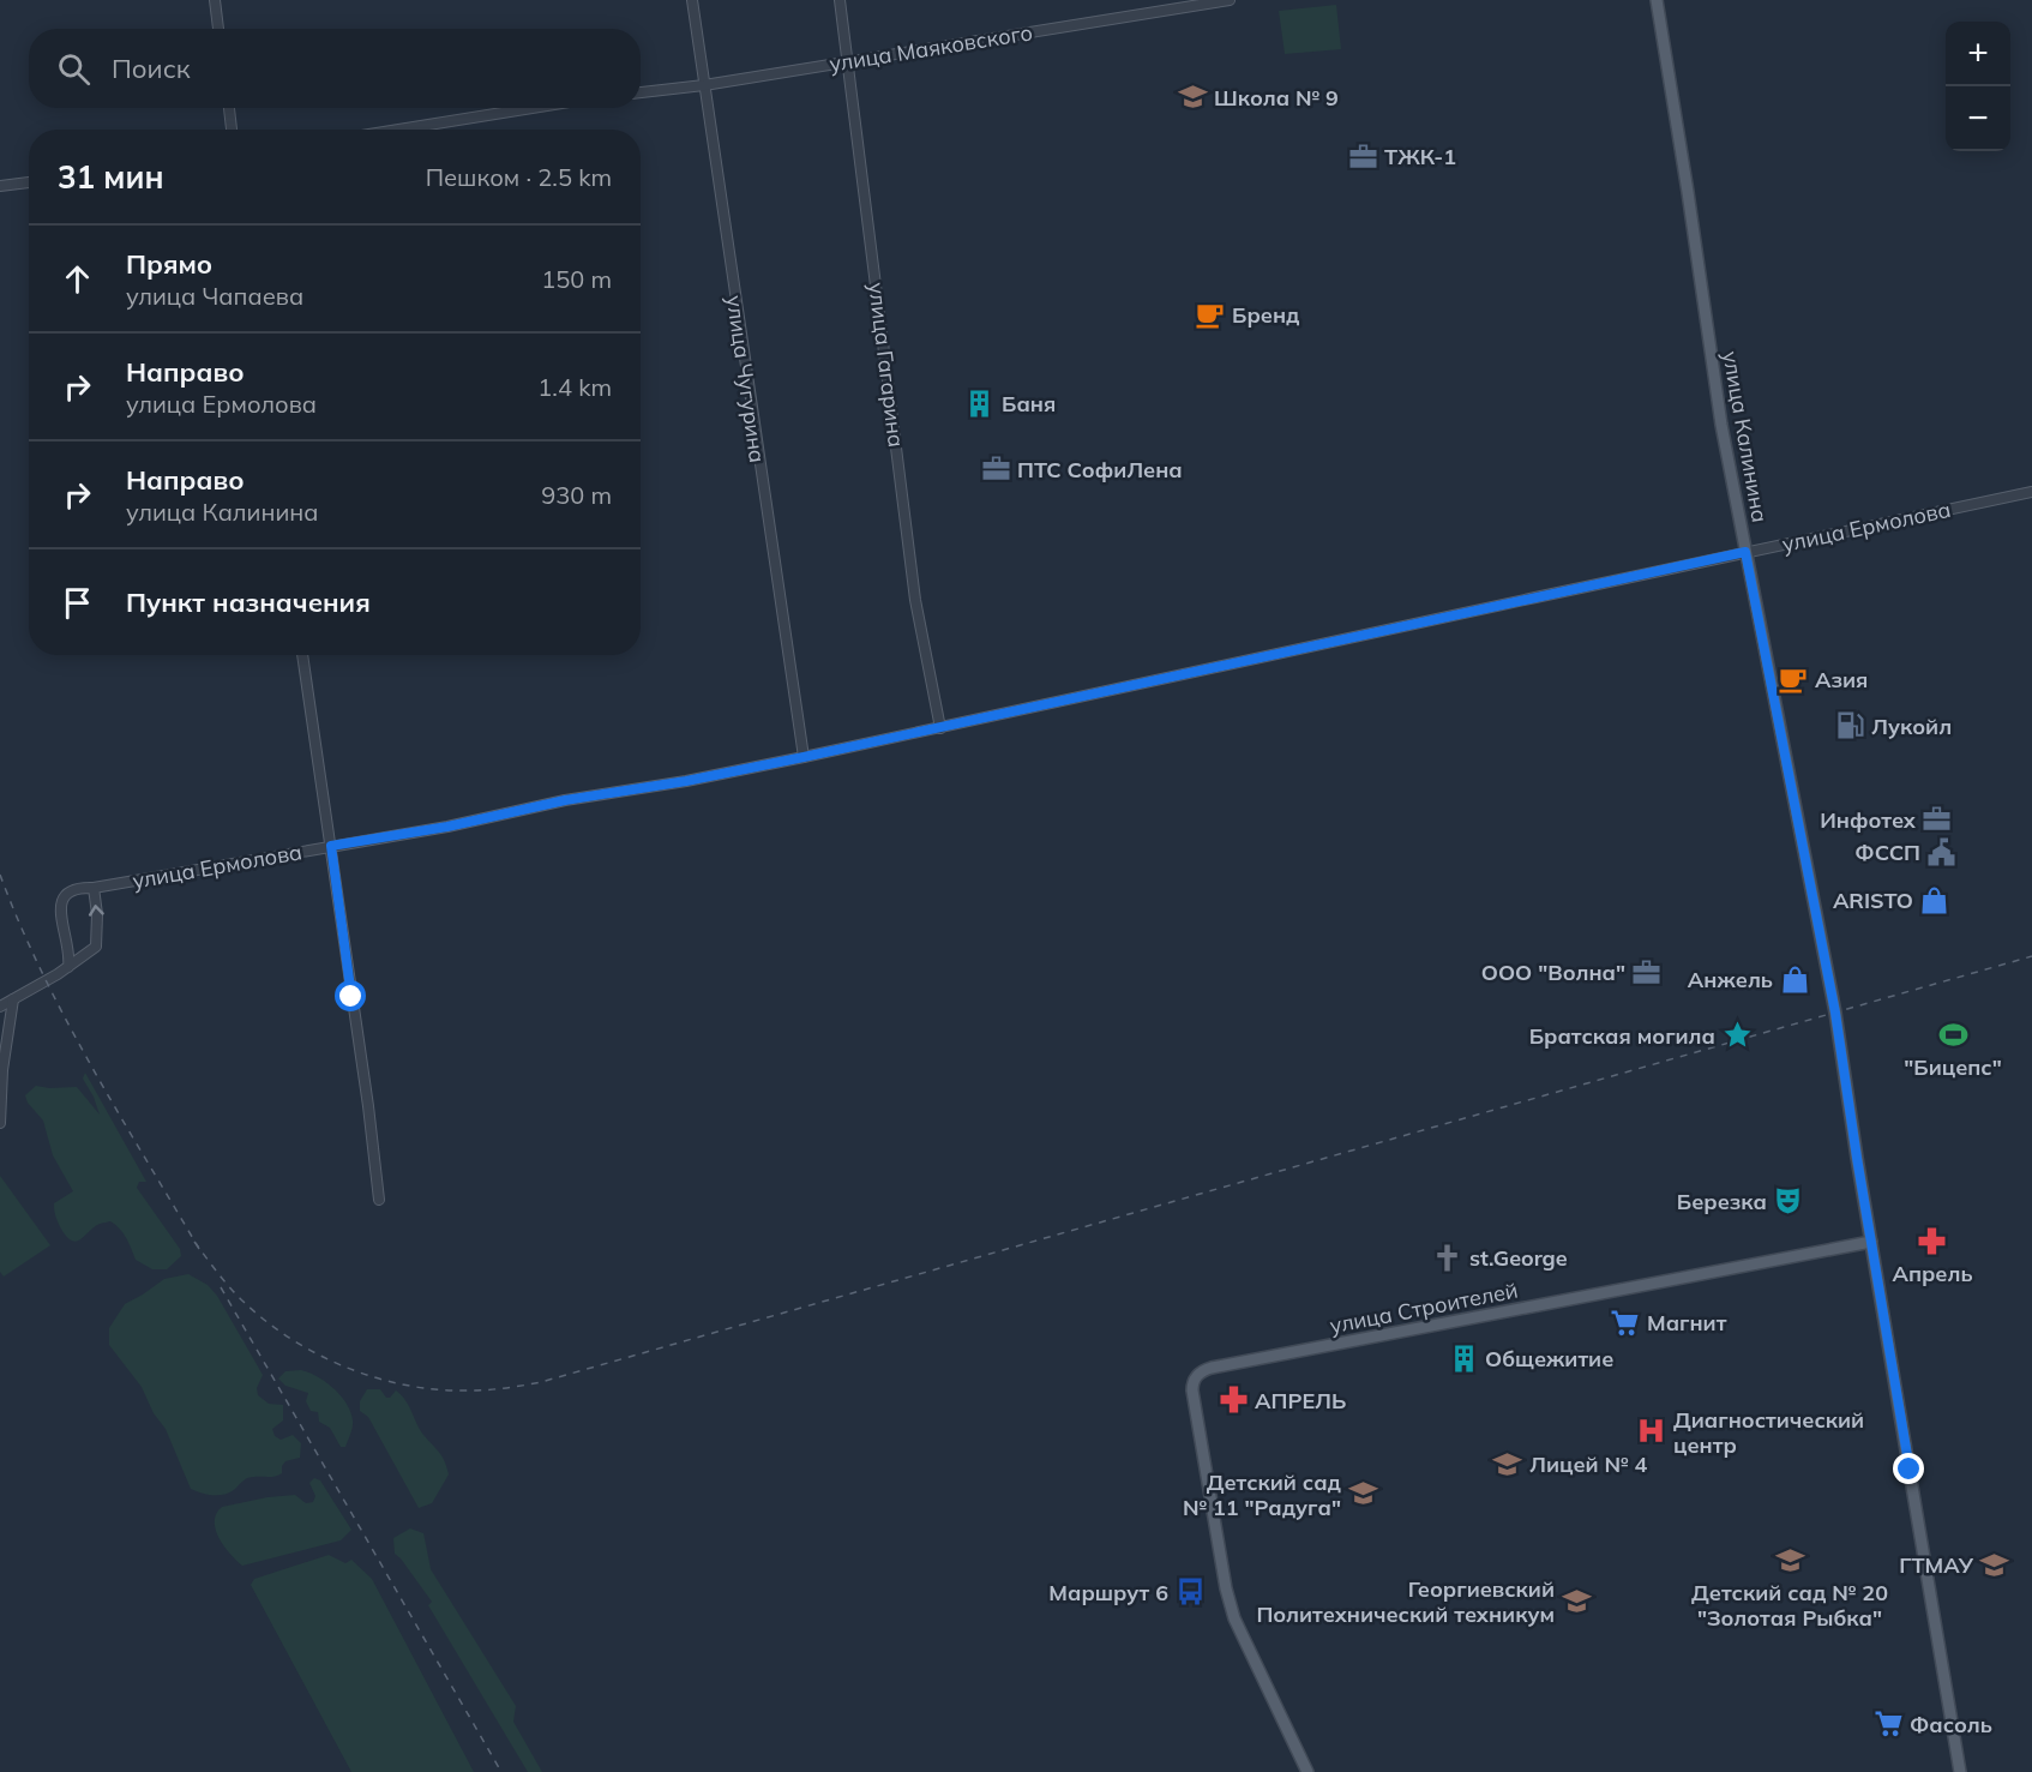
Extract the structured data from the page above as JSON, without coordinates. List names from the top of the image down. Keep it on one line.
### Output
{"streets":{"main road":["улица Калинина","улица Строителей"],"street":["улица Маяковского","улица Гагарина","улица Чугурина","улица Ермолова"]},"crossings":[["улица Маяковского","улица Гагарина"],["улица Маяковского","улица Чугурина"],["улица Гагарина","улица Ермолова"],["улица Чугурина","улица Ермолова"],["улица Калинина","улица Ермолова"],["улица Калинина","улица Строителей"]],"places":{"school or university":["Школа № 9","Лицей № 4","Детский сад № 11 \"Радуга\"","Детский сад № 20 \"Золотая Рыбка\"","ГТМАУ","Георгиевский Политехнический техникум"],"office":["ТЖК-1","ПТС СофиЛена","Инфотех","ООО \"Волна\""],"cafe":["Бренд","Азия"],"building":["Баня","Общежитие"],"fuel station":["Лукойл"],"public building":["ФССП"],"shop":["ARISTO","Анжель"],"place":["Братская могила"],"sports":["\"Бицепс\""],"theatre":["Березка"],"pharmacy":["Апрель","АПРЕЛЬ"],"church":["st.George"],"supermarket":["Магнит","Фасоль"],"hospital":["Диагностический центр"],"bus stop":["Маршрут 6"]},"page":{"map_buttons":["+","−"],"search":"Поиск","heading":["31 мин","Пешком · 2.5 km"],"list":[["Прямо","улица Чапаева","150 m"],["Направо","улица Ермолова","1.4 km"],["Направо","улица Калинина","930 m"],"Пункт назначения"]}}
